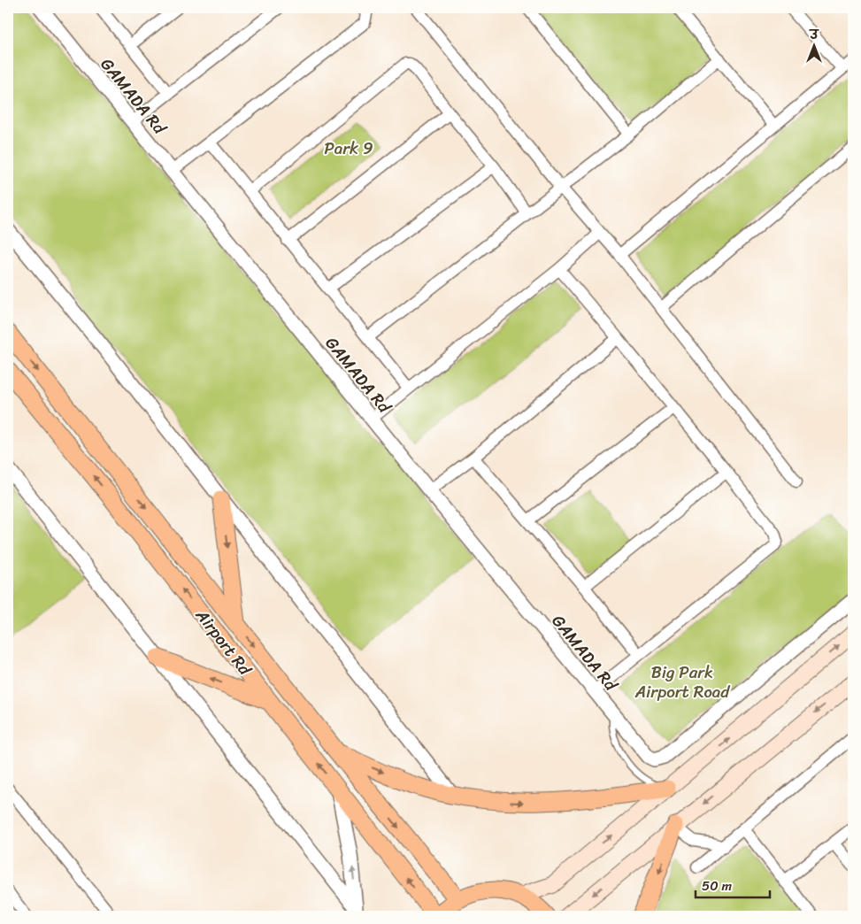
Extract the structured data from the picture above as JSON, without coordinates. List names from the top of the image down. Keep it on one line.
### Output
{"streets":{"main road":["Airport Rd"],"street":["GAMADA Rd"]},"parks":["Park 9","Big Park Airport Road"],"scale_bar":"50 m","north":"top"}
